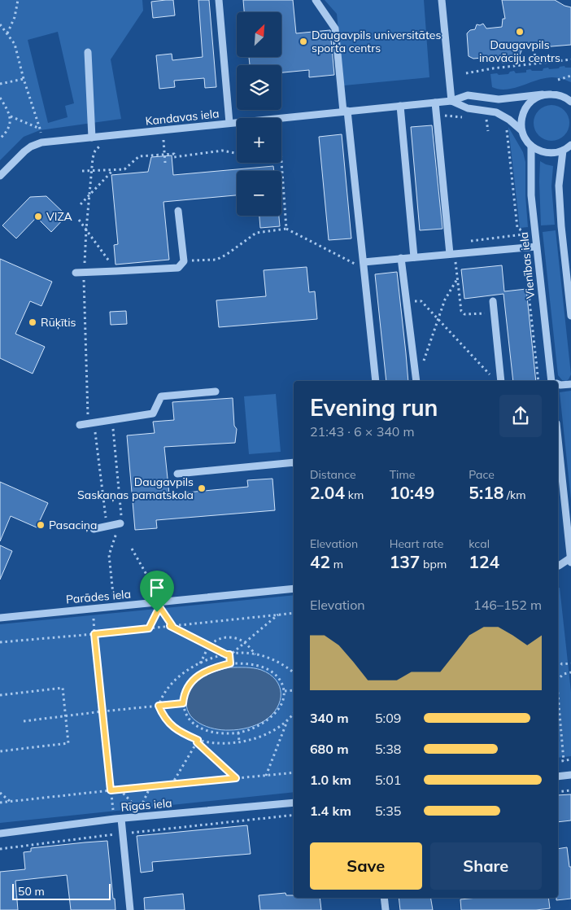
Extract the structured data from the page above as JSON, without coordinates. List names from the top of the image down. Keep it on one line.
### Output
{"streets":{"street":["Kandavas iela","Vienības iela","Parādes iela","Rīgas iela"]},"crossings":[["Kandavas iela","Vienības iela"]],"places":["Daugavpils inovāciju centrs","Daugavpils universitātes sporta centrs","VIZA","Rūķītis","Daugavpils Saskaņas pamatskola","Pasaciņa"],"scale_bar":"50 m","north":"top right","page":{"map_buttons":["+","−"],"heading":["Evening run","21:43 · 6 × 340 m"],"stats":[["Distance","2.04 km"],["Time","10:49"],["Pace","5:18 /km"],["Elevation","42 m"],["Heart rate","137 bpm"],["kcal","124"]],"chart":["Elevation","146–152 m"],"list":[{"name":"340 m","note":"5:09"},{"name":"680 m","note":"5:38"},{"name":"1.0 km","note":"5:01"},{"name":"1.4 km","note":"5:35"}],"buttons":["Save","Share"],"scale":"50 m"}}
